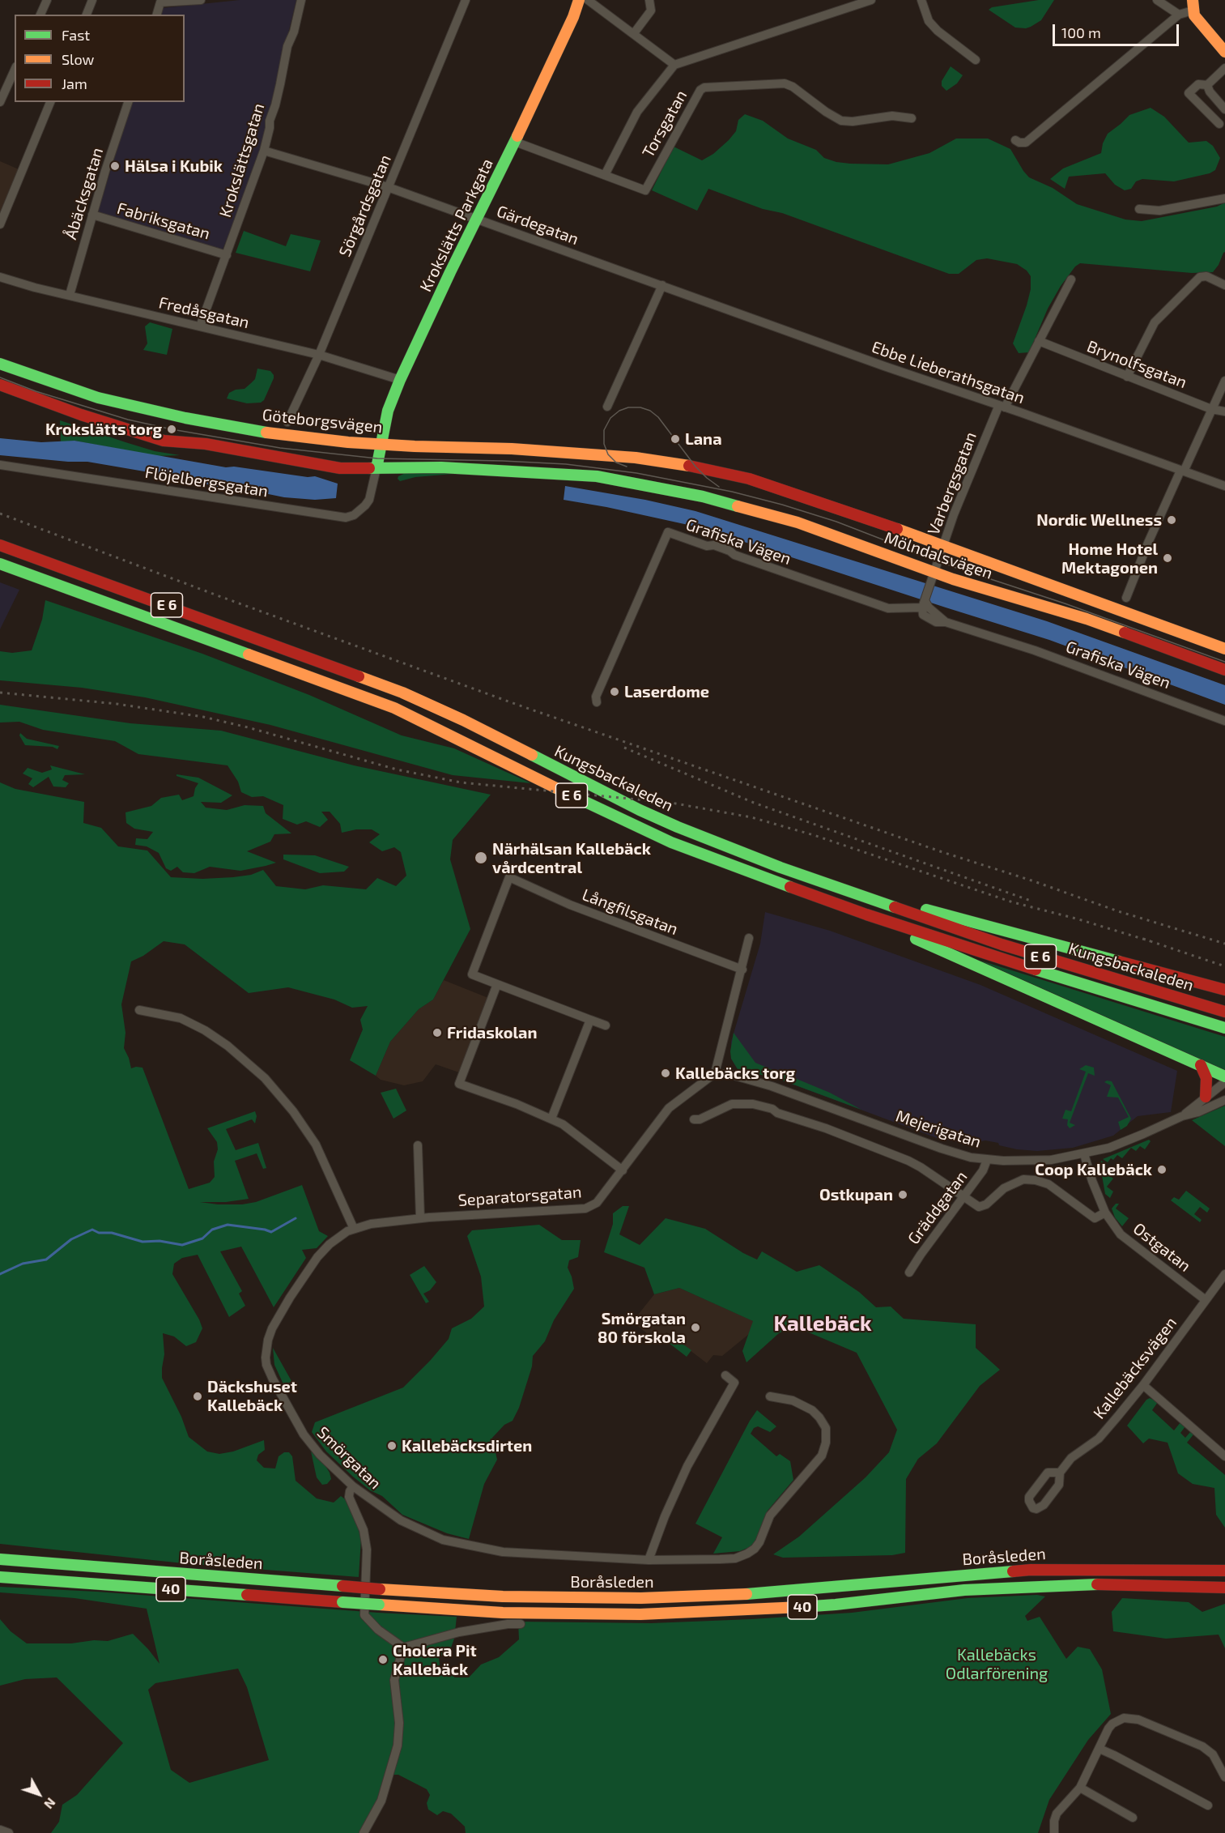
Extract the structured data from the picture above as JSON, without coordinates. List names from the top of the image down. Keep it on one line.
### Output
{"streets":{"main road":["Krokslätts Parkgata","Göteborgsvägen","Mölndalsvägen","E 6","Kungsbackaleden","Boråsleden","40"],"street":["Torsgatan","Krokslättsgatan","Åbäcksgatan","Sörgårdsgatan","Fabriksgatan","Gärdegatan","Fredåsgatan","Brynolfsgatan","Ebbe Lieberathsgatan","Flöjelbergsgatan","Varbergsgatan","Grafiska Vägen","Långfilsgatan","Mejerigatan","Separatorsgatan","Gräddgatan","Ostgatan","Kallebäcksvägen","Smörgatan"]},"crossings":[["Krokslättsgatan","Fabriksgatan"],["Krokslättsgatan","Gärdegatan"],["Krokslättsgatan","Fredåsgatan"],["Åbäcksgatan","Fabriksgatan"],["Åbäcksgatan","Fredåsgatan"],["Sörgårdsgatan","Gärdegatan"],["Sörgårdsgatan","Fredåsgatan"],["Krokslätts Parkgata","Gärdegatan"],["Krokslätts Parkgata","Fredåsgatan"],["Krokslätts Parkgata","Göteborgsvägen"],["Krokslätts Parkgata","Flöjelbergsgatan"],["Krokslätts Parkgata","Mölndalsvägen"],["Gärdegatan","Ebbe Lieberathsgatan"],["Brynolfsgatan","Varbergsgatan"],["Ebbe Lieberathsgatan","Varbergsgatan"],["Göteborgsvägen","Mölndalsvägen"],["Flöjelbergsgatan","Mölndalsvägen"],["Varbergsgatan","Grafiska Vägen"],["Varbergsgatan","Mölndalsvägen"],["Mejerigatan","Separatorsgatan"],["Mejerigatan","Gräddgatan"],["Mejerigatan","Ostgatan"],["Separatorsgatan","Smörgatan"],["Ostgatan","Kallebäcksvägen"]],"districts":["Kallebäck"],"parks":["Kallebäcks Odlarförening"],"places":["Hälsa i Kubik","Krokslätts torg","Lana","Nordic Wellness","Home Hotel Mektagonen","Laserdome","Närhälsan Kallebäck vårdcentral","Fridaskolan","Kallebäcks torg","Coop Kallebäck","Ostkupan","Smörgatan 80 förskola","Däckshuset Kallebäck","Kallebäcksdirten","Cholera Pit Kallebäck"],"legend":["Fast","Slow","Jam"],"scale_bar":"100 m","north":"bottom right"}
